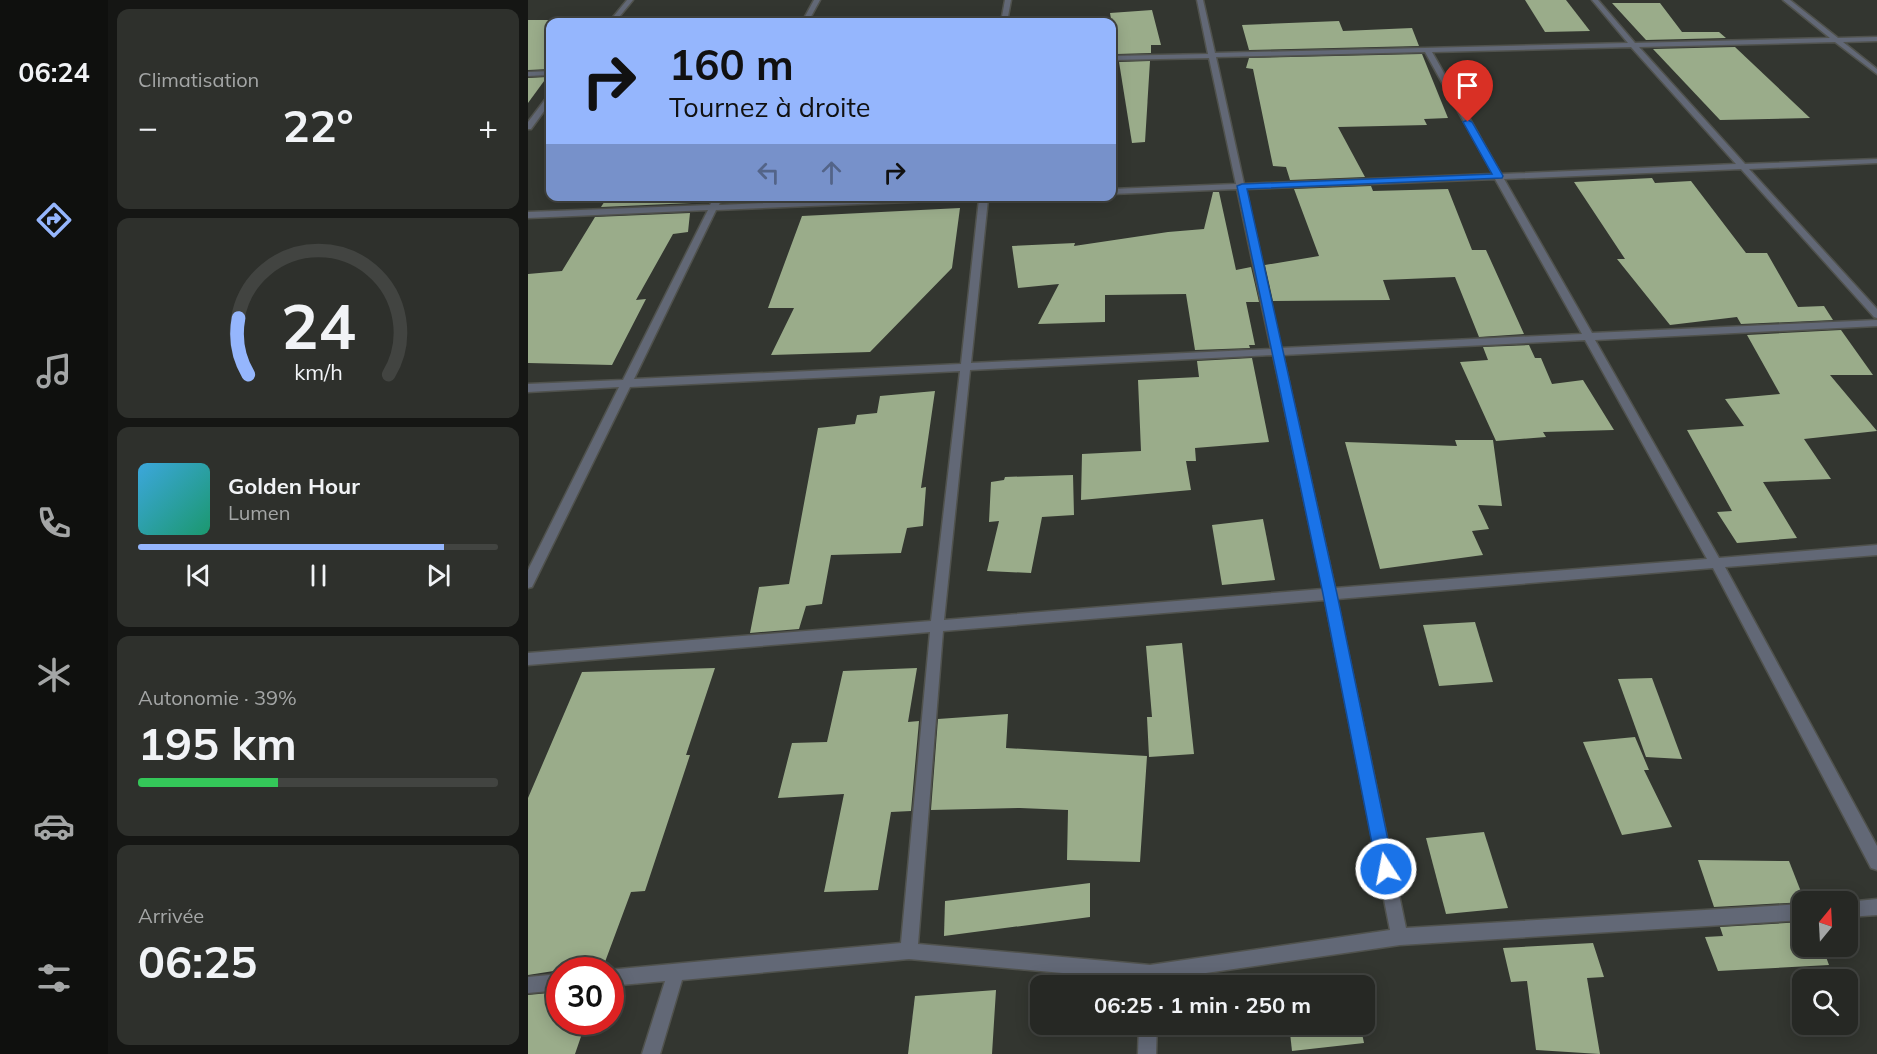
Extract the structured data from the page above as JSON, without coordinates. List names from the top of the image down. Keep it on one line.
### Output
{"north":"top","page":{"tabs":"06:24","tile":["Climatisation",["Autonomie · 39%","195 km"],["Arrivée","06:25"]],"turn":["160 m","Tournez à droite"],"heat":["−","22°","+"],"song":["Golden Hour","Lumen"],"limit":"30","trip":"06:25 · 1 min · 250 m","gauge":["24","km/h"]}}
